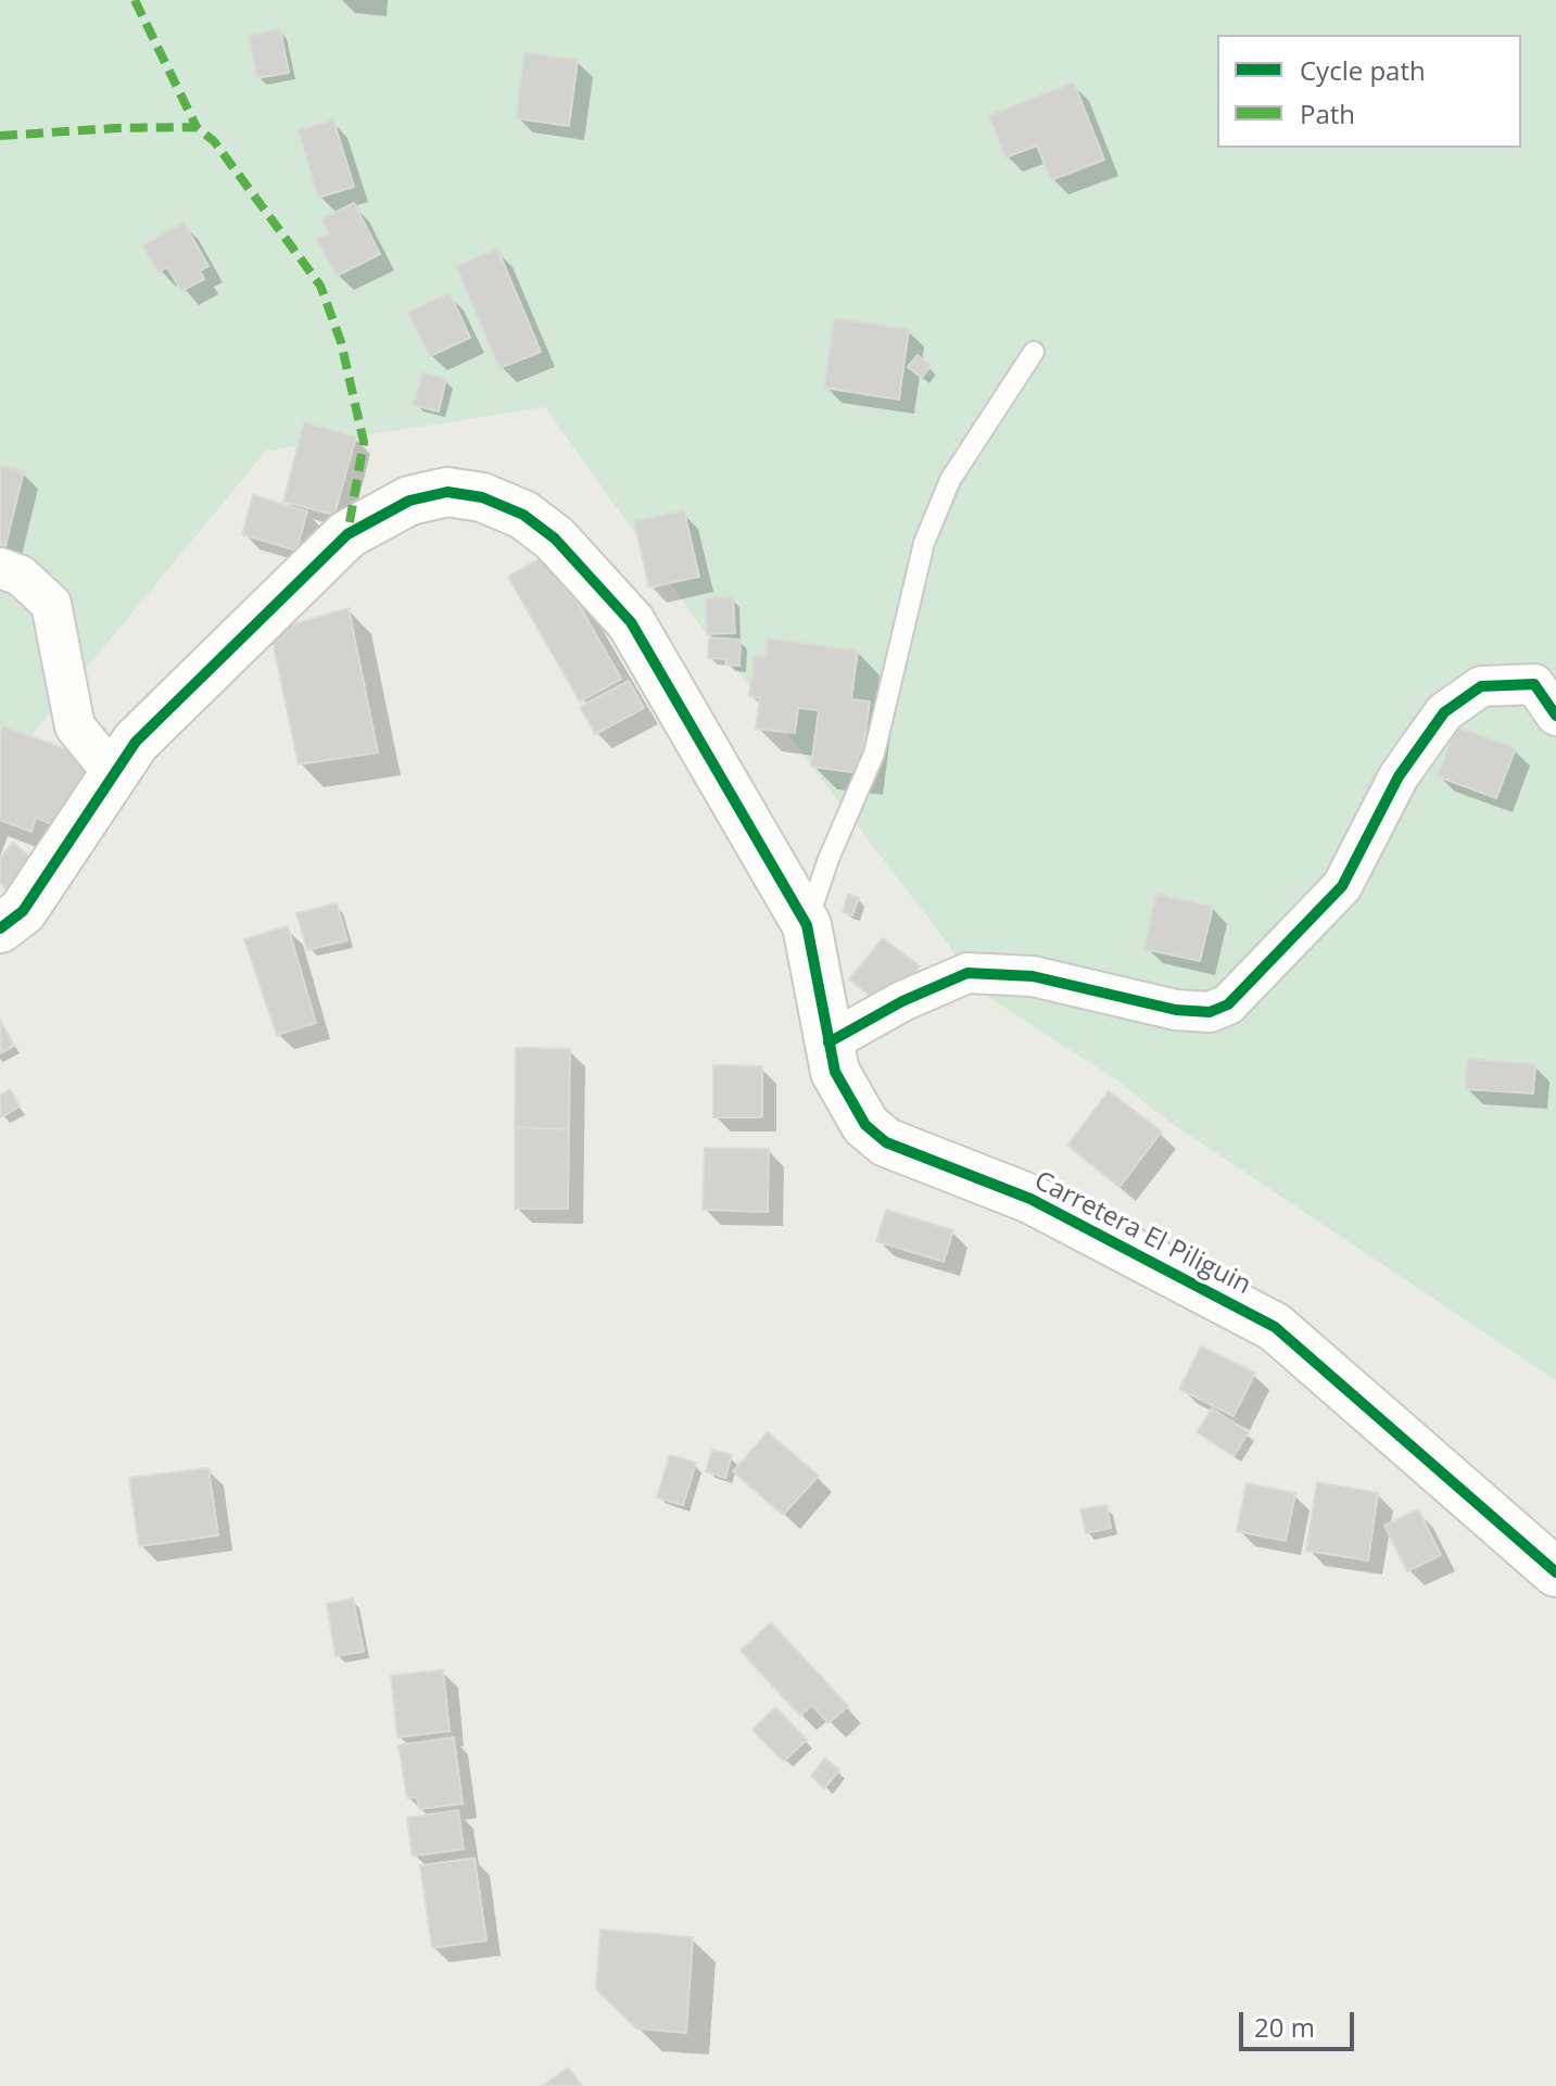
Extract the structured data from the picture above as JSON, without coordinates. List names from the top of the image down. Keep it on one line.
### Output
{"streets":{"street":["Carretera El Piliguin"]},"legend":["Cycle path","Path"],"scale_bar":"20 m"}
